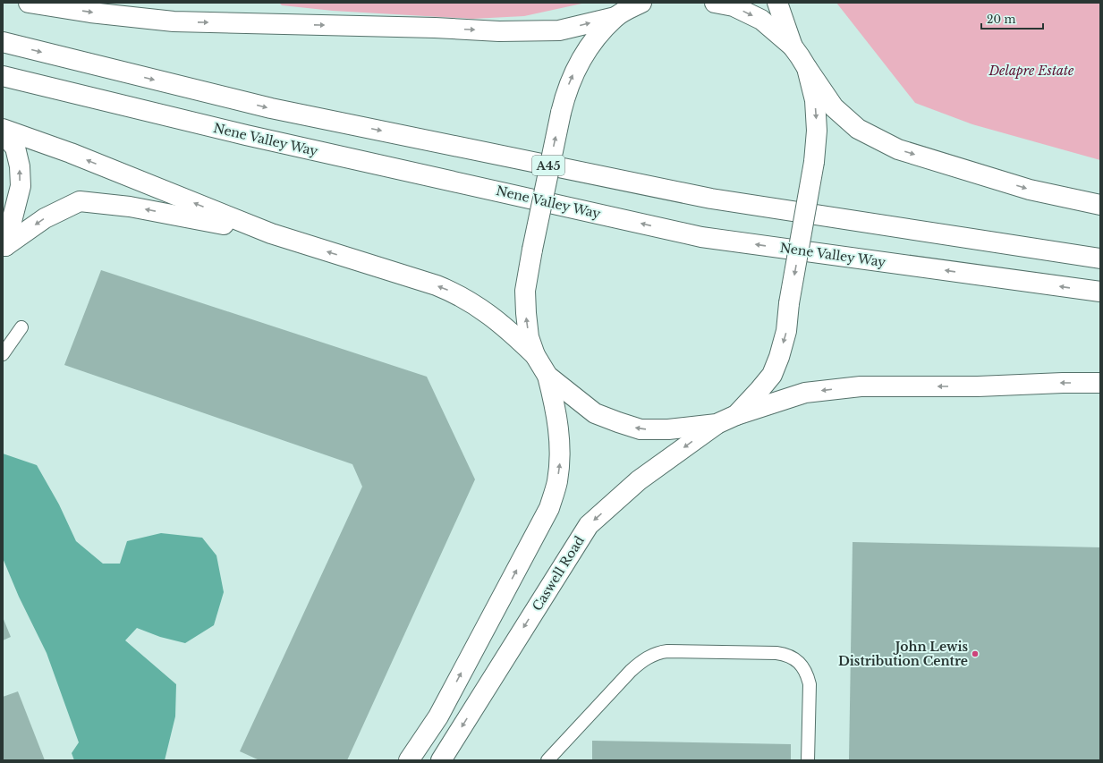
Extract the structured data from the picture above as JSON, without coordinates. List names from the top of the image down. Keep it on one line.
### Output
{"streets":{"main road":["Nene Valley Way","A45","Caswell Road"]},"parks":["Delapre Estate"],"places":["John Lewis Distribution Centre"],"scale_bar":"20 m"}
